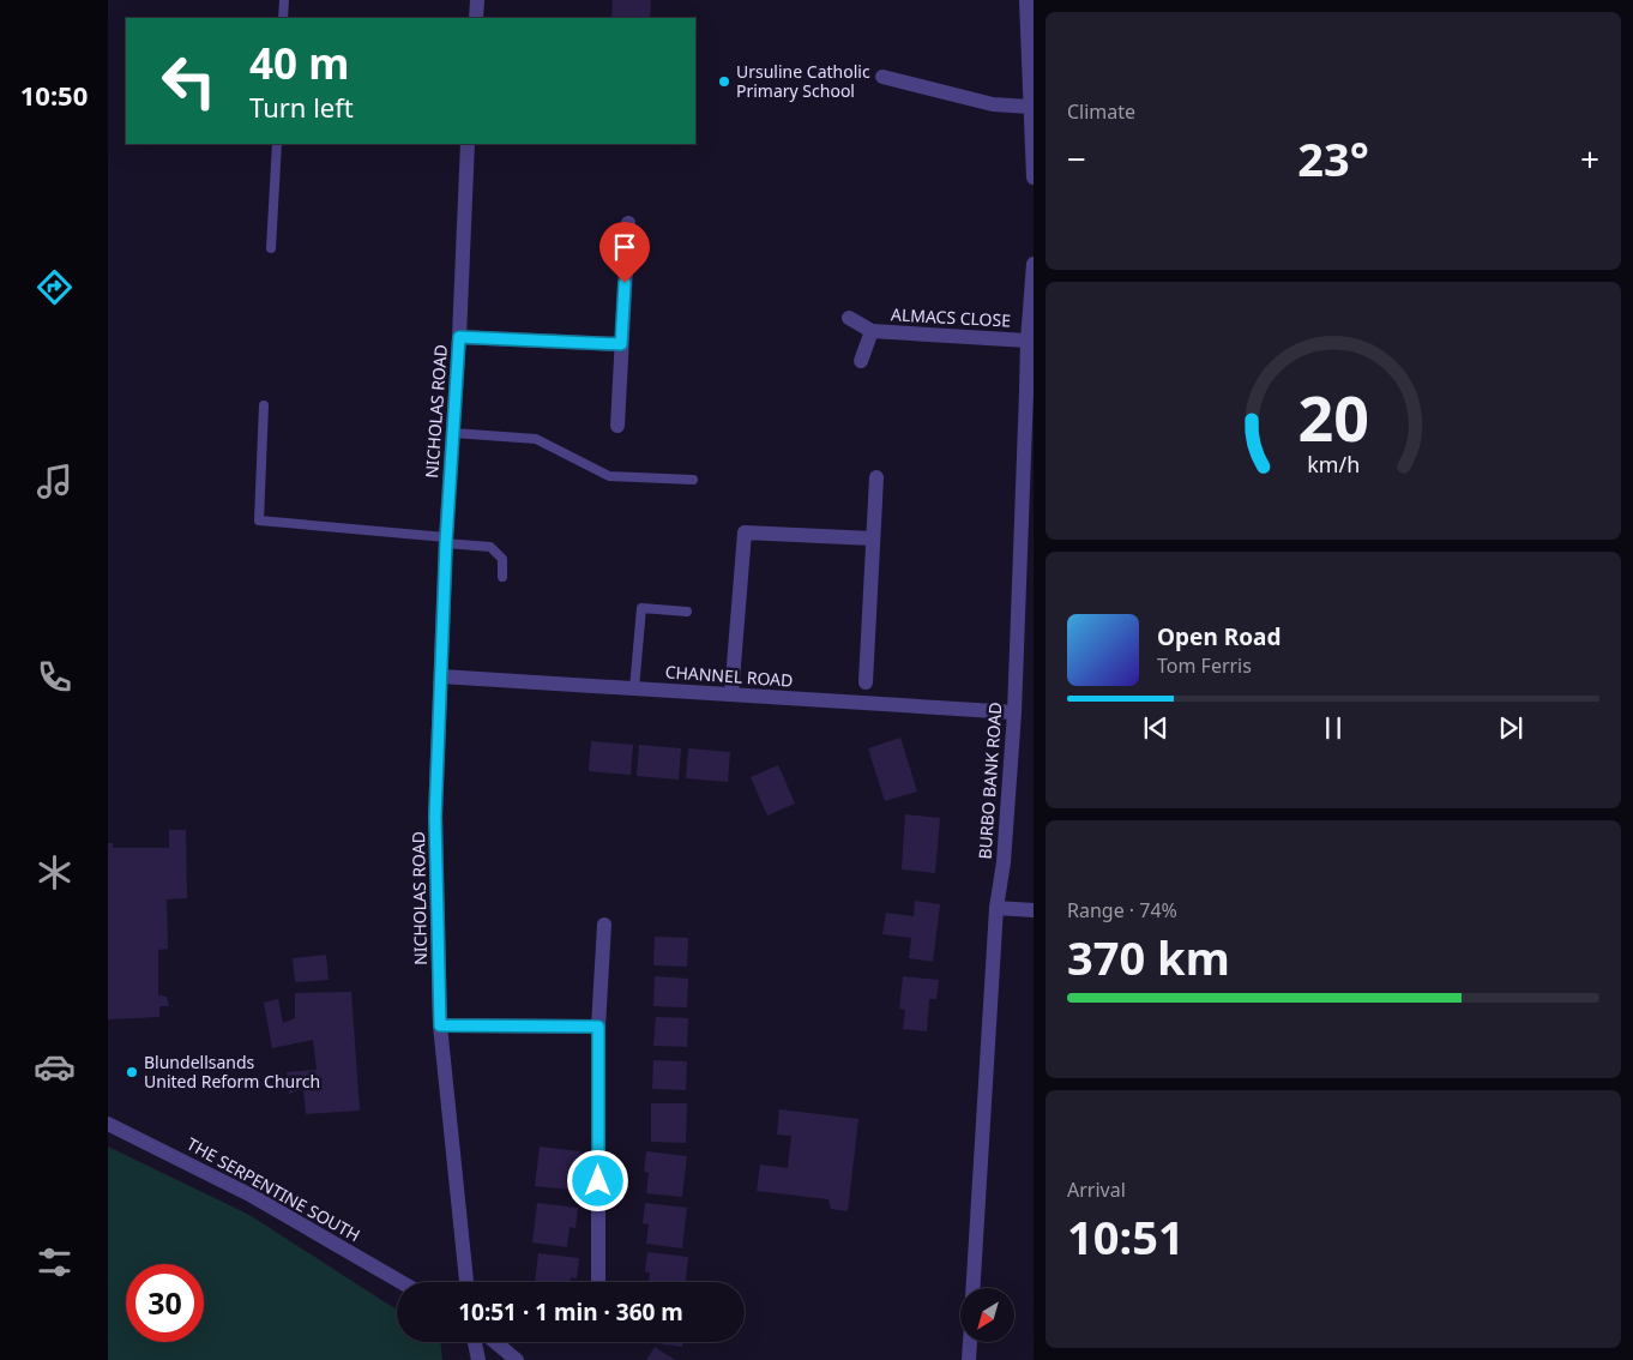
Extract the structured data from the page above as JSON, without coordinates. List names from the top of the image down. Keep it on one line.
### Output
{"streets":{"street":["ALMACS CLOSE","NICHOLAS ROAD","CHANNEL ROAD","BURBO BANK ROAD","THE SERPENTINE SOUTH"]},"crossings":[["ALMACS CLOSE","BURBO BANK ROAD"],["NICHOLAS ROAD","CHANNEL ROAD"],["CHANNEL ROAD","BURBO BANK ROAD"]],"places":["Ursuline Catholic Primary School","Blundellsands United Reform Church"],"north":"bottom left","page":{"tabs":"10:50","tile":["Climate",["Range · 74%","370 km"],["Arrival","10:51"]],"turn":["40 m","Turn left"],"heat":["−","23°","+"],"song":["Open Road","Tom Ferris"],"limit":"30","trip":"10:51 · 1 min · 360 m","gauge":["20","km/h"]}}
